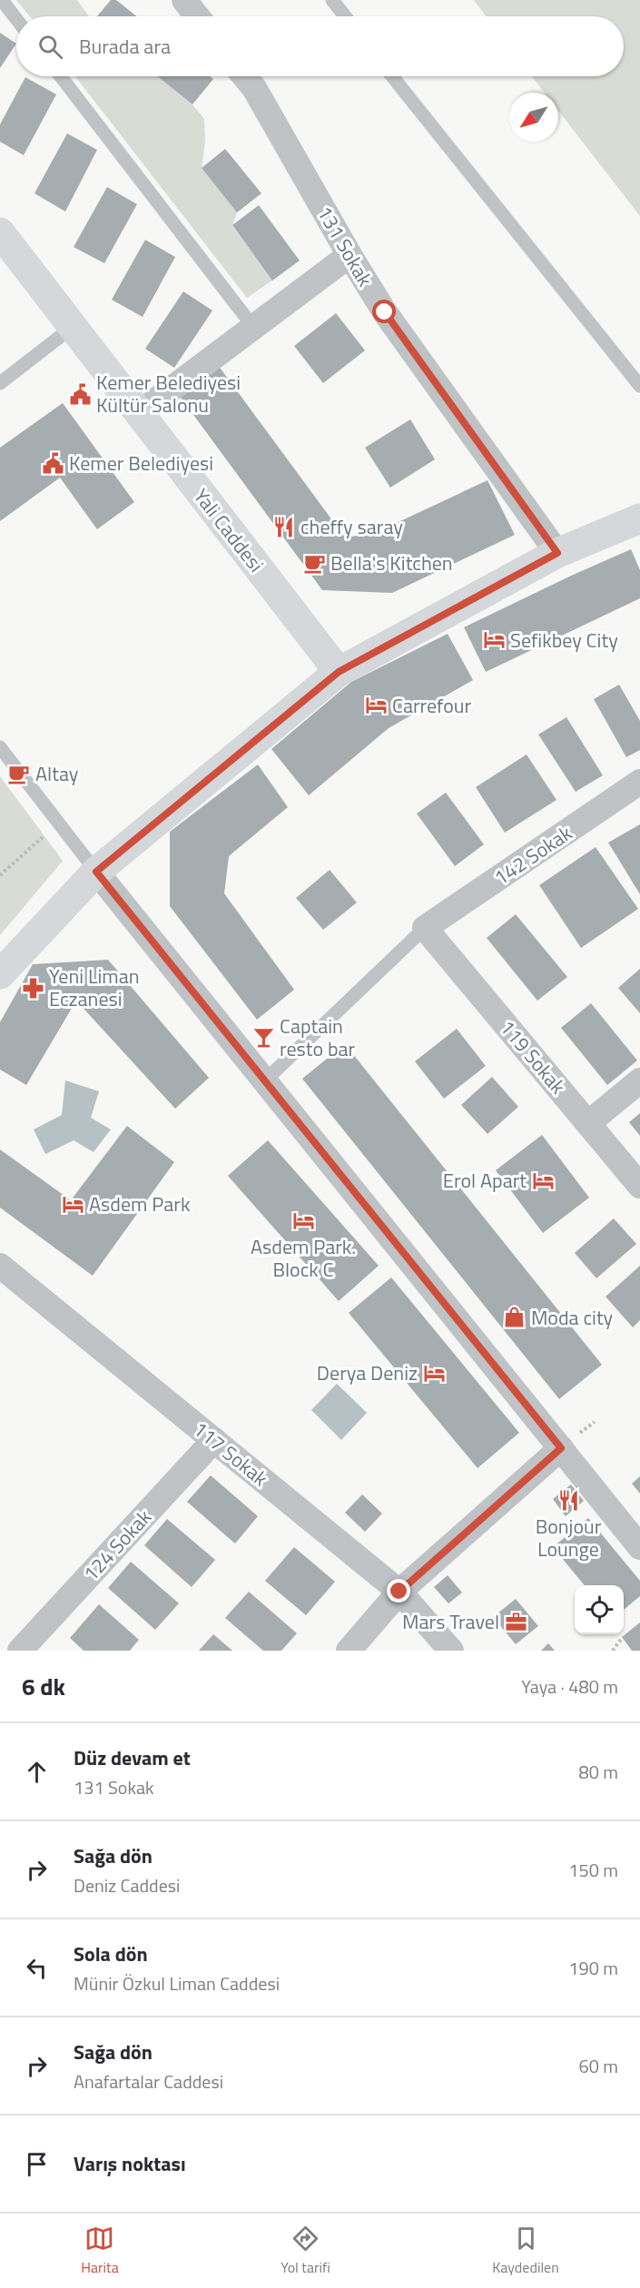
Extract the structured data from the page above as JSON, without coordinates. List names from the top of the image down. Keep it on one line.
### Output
{"streets":{"street":["131 Sokak","Yali Caddesi","142 Sokak","119 Sokak","117 Sokak","124 Sokak"]},"crossings":[["142 Sokak","119 Sokak"],["117 Sokak","124 Sokak"]],"places":{"public building":["Kemer Belediyesi Kültür Salonu","Kemer Belediyesi"],"restaurant":["cheffy saray","Bonjour Lounge"],"cafe":["Bella's Kitchen","Altay"],"hotel":["Sefikbey City","Carrefour","Erol Apart","Asdem Park","Asdem Park. Block C","Derya Deniz"],"pharmacy":["Yeni Liman Eczanesi"],"bar":["Captain resto bar"],"shop":["Moda city"],"office":["Mars Travel"]},"north":"bottom left","page":{"search":"Burada ara","heading":["6 dk","Yaya · 480 m"],"list":[["Düz devam et","131 Sokak","80 m"],["Sağa dön","Deniz Caddesi","150 m"],["Sola dön","Münir Özkul Liman Caddesi","190 m"],["Sağa dön","Anafartalar Caddesi","60 m"],"Varış noktası"],"nav":["Harita","Yol tarifi","Kaydedilen"]}}
